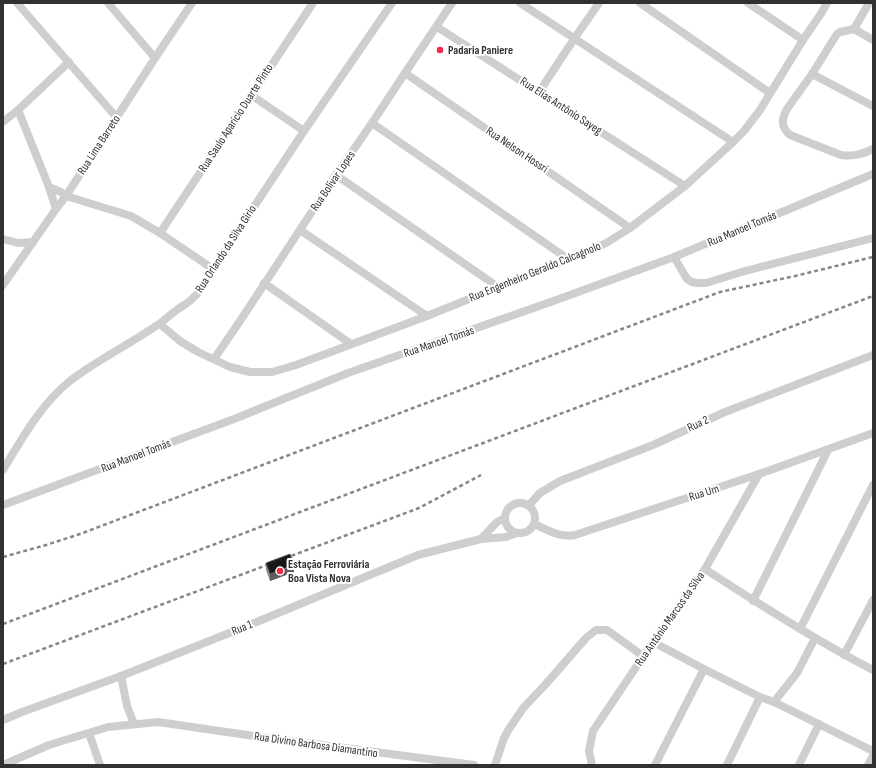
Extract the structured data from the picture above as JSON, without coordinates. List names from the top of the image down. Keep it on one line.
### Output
{"streets":{"street":["Rua Elias Antônio Sayeg","Rua Saulo Aparício Duarte Pinto","Rua Lima Barreto","Rua Nelson Hossri","Rua Bolívar Lopes","Rua Manoel Tomás","Rua Orlando da Silva Gírio","Rua Engenheiro Geraldo Calcagnolo","Rua 2","Rua Um","Rua Antônio Marcos da Silva","Rua 1","Rua Divino Barbosa Diamantino"]},"crossings":[["Rua Elias Antônio Sayeg","Rua Bolívar Lopes"],["Rua Elias Antônio Sayeg","Rua Engenheiro Geraldo Calcagnolo"],["Rua Nelson Hossri","Rua Bolívar Lopes"],["Rua Nelson Hossri","Rua Engenheiro Geraldo Calcagnolo"],["Rua Bolívar Lopes","Rua Engenheiro Geraldo Calcagnolo"],["Rua Orlando da Silva Gírio","Rua Engenheiro Geraldo Calcagnolo"],["Rua 2","Rua Um"],["Rua 2","Rua 1"],["Rua Um","Rua Antônio Marcos da Silva"],["Rua Um","Rua 1"]],"places":["Padaria Paniere","Estação Ferroviária Boa Vista Nova"]}
